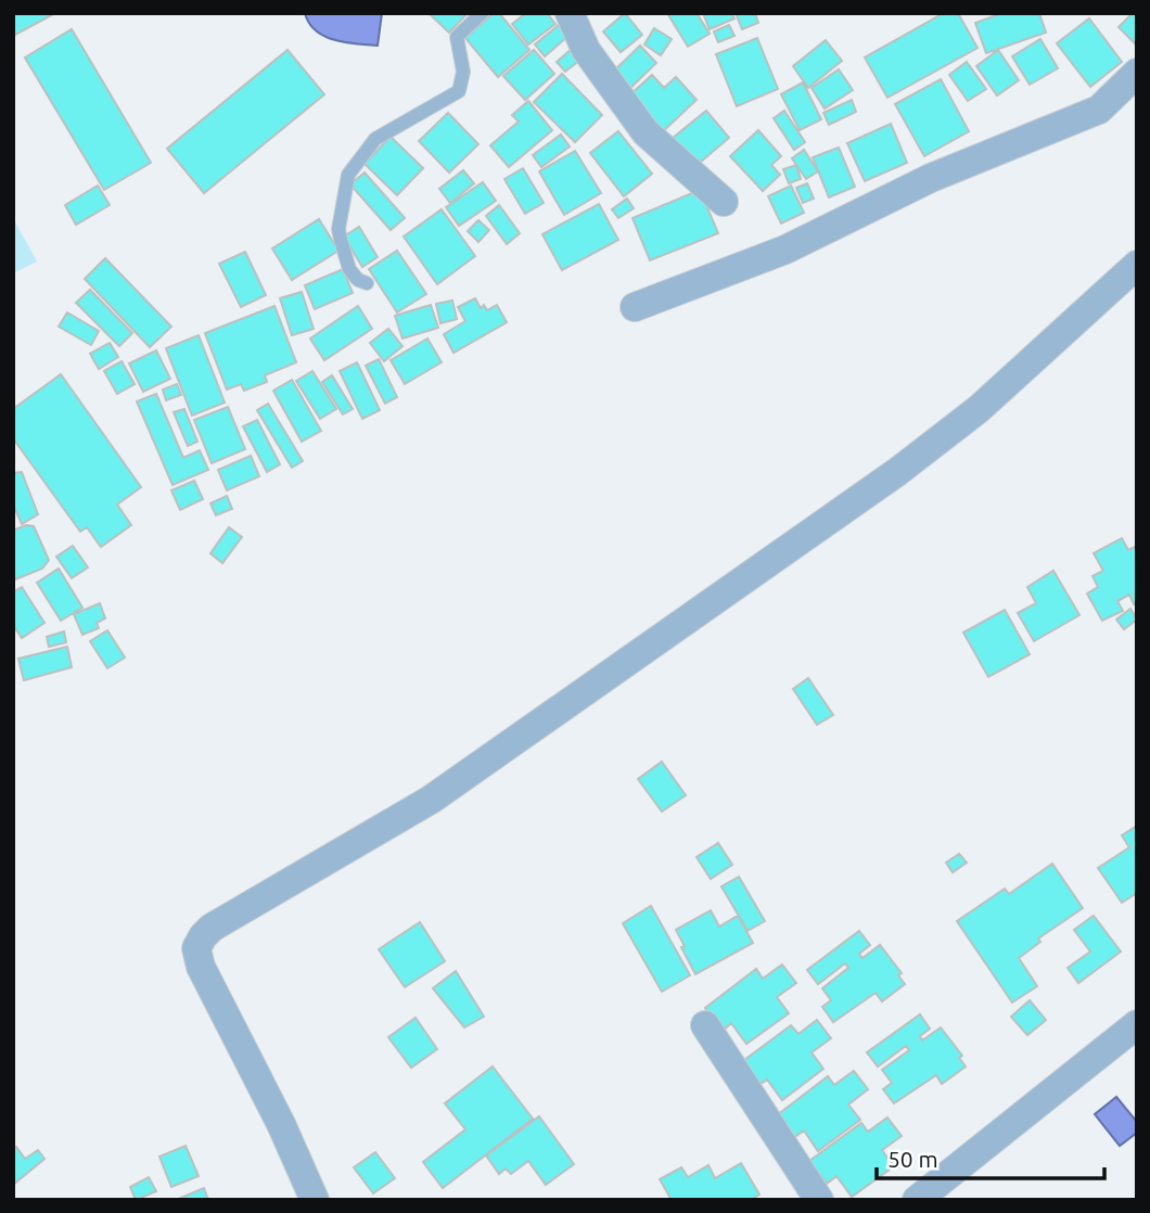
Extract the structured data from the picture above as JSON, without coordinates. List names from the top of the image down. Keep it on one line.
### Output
{"scale_bar":"50 m"}
